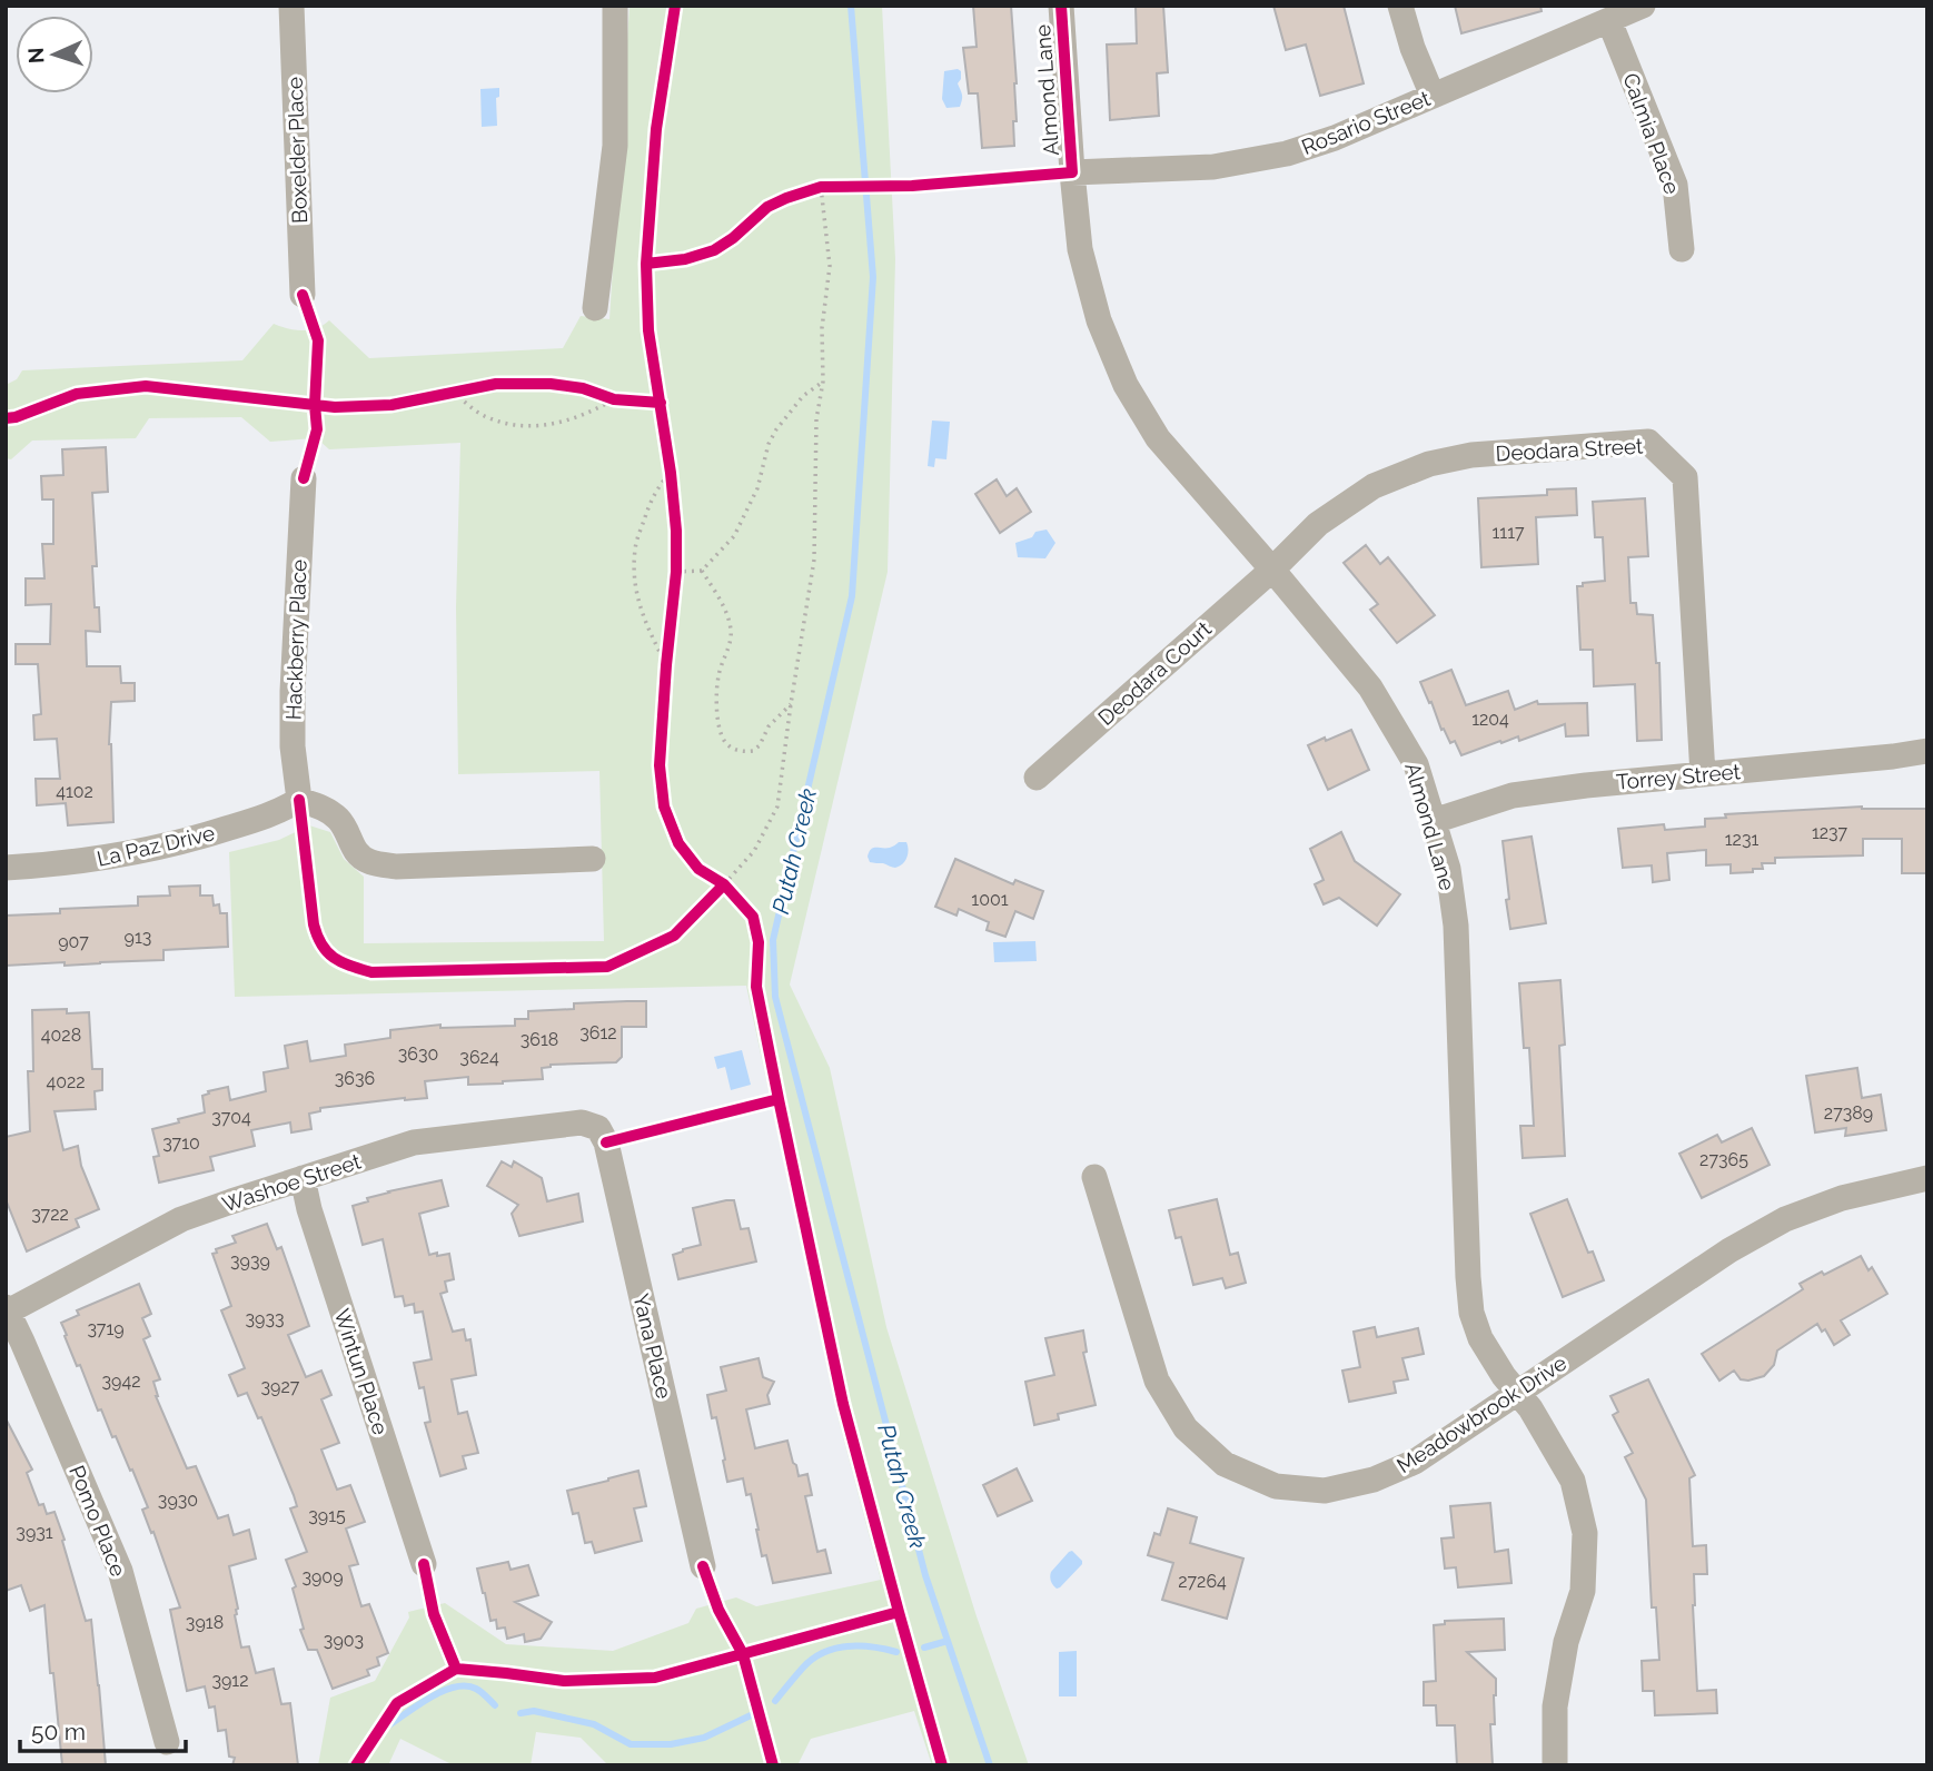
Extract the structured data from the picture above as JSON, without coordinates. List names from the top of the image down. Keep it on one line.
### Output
{"streets":{"street":["Almond Lane","Rosario Street","Calmia Place","Boxelder Place","Deodara Street","Hackberry Place","Deodara Court","Torrey Street","La Paz Drive","Washoe Street","Yana Place","Wintun Place","Meadowbrook Drive","Pomo Place"]},"crossings":[["Almond Lane","Rosario Street"],["Almond Lane","Deodara Street"],["Almond Lane","Deodara Court"],["Almond Lane","Torrey Street"],["Almond Lane","Meadowbrook Drive"],["Rosario Street","Calmia Place"],["Deodara Street","Deodara Court"],["Deodara Street","Torrey Street"],["Hackberry Place","La Paz Drive"],["Washoe Street","Yana Place"],["Washoe Street","Wintun Place"],["Washoe Street","Pomo Place"]],"water":["Putah Creek"],"house_numbers":["1117","1204","4102","1237","1231","1001","913","907","3612","4028","3618","3630","3624","3636","4022","27389","3704","3710","27365","3722","3939","3933","3719","3942","3927","3930","3915","3931","3909","27264","3918","3903","3912"],"scale_bar":"50 m","north":"left"}
